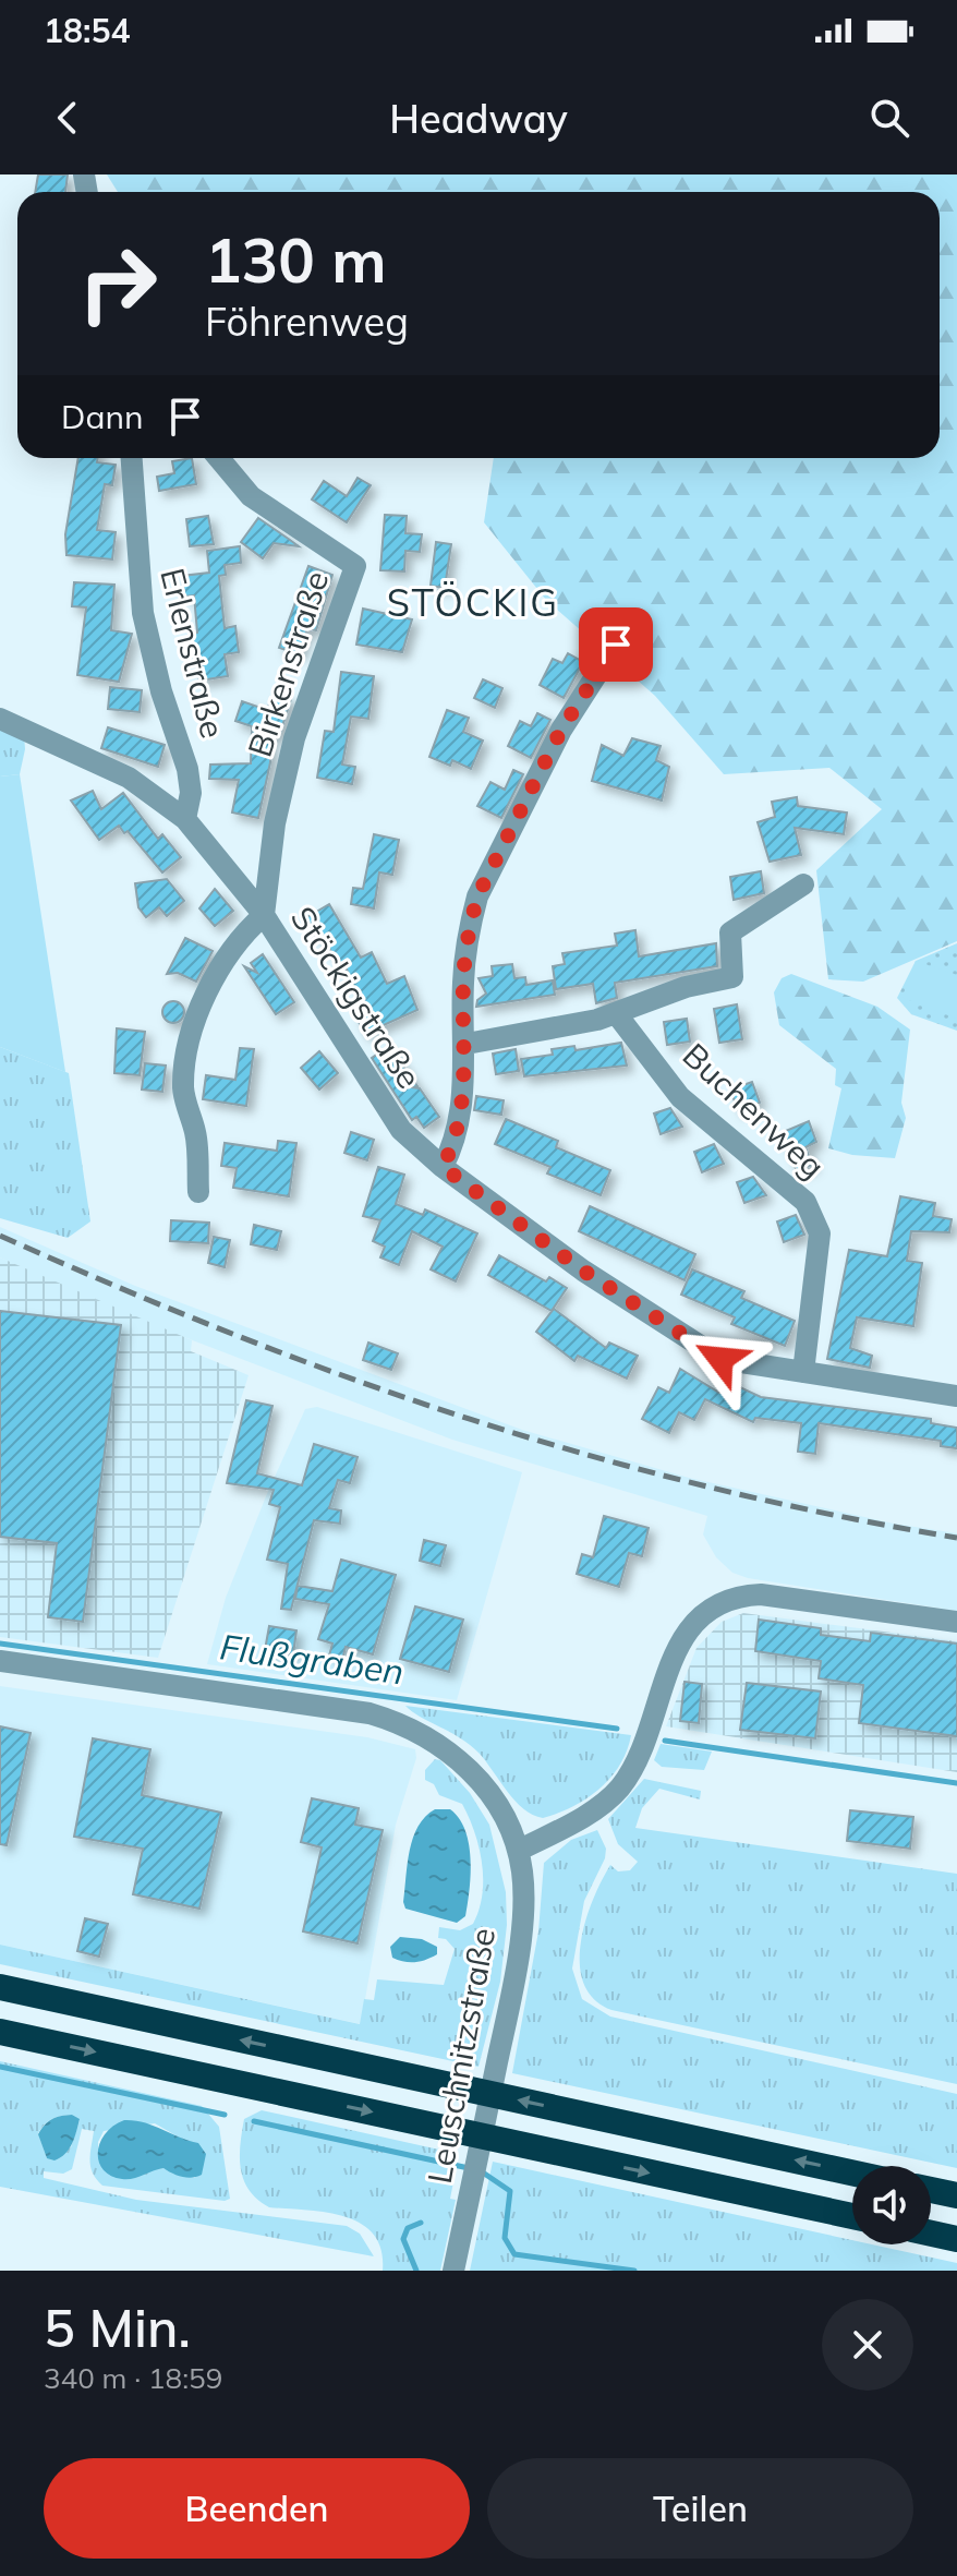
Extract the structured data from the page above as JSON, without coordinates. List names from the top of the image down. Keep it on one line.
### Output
{"streets":{"street":["Erlenstraße","Birkenstraße","Stöckigstraße","Buchenweg","Leuschnitzstraße"]},"crossings":[["Erlenstraße","Stöckigstraße"],["Birkenstraße","Stöckigstraße"],["Stöckigstraße","Buchenweg"]],"districts":["STÖCKIG"],"water":["Flußgraben"],"page":{"status":"18:54","header":"Headway","turn":["130 m","Föhrenweg"],"then":"Dann","heading":["5 Min.","340 m · 18:59"],"buttons":["Beenden","Teilen"]}}
